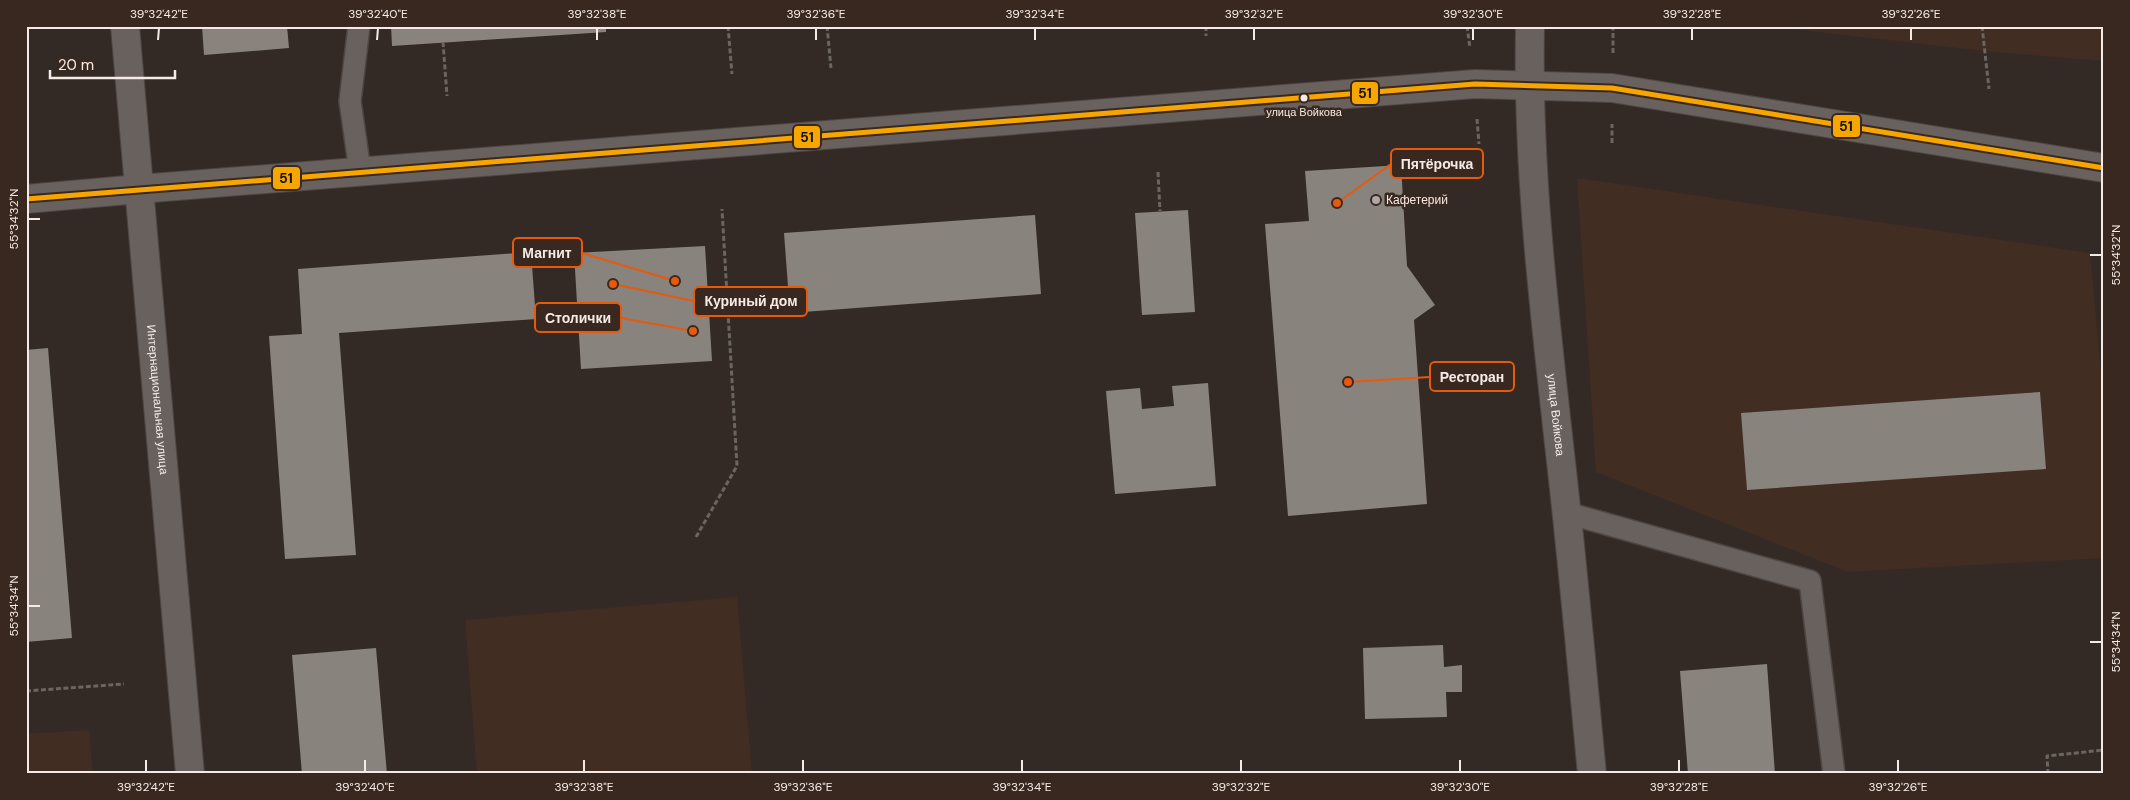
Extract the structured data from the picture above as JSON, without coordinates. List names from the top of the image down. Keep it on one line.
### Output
{"streets":{"street":["Интернациональная улица","улица Войкова"]},"places":["улица Войкова","Кафетерий","Пятёрочка","Магнит","Куриный дом","Столички","Ресторан"],"lines":["transit line 51"],"scale_bar":"20 m","coordinates":["39°32'42\"E","39°32'40\"E","39°32'38\"E","39°32'36\"E","39°32'34\"E","39°32'32\"E","39°32'30\"E","39°32'28\"E","39°32'26\"E","55°34'32\"N","55°34'34\"N"]}
